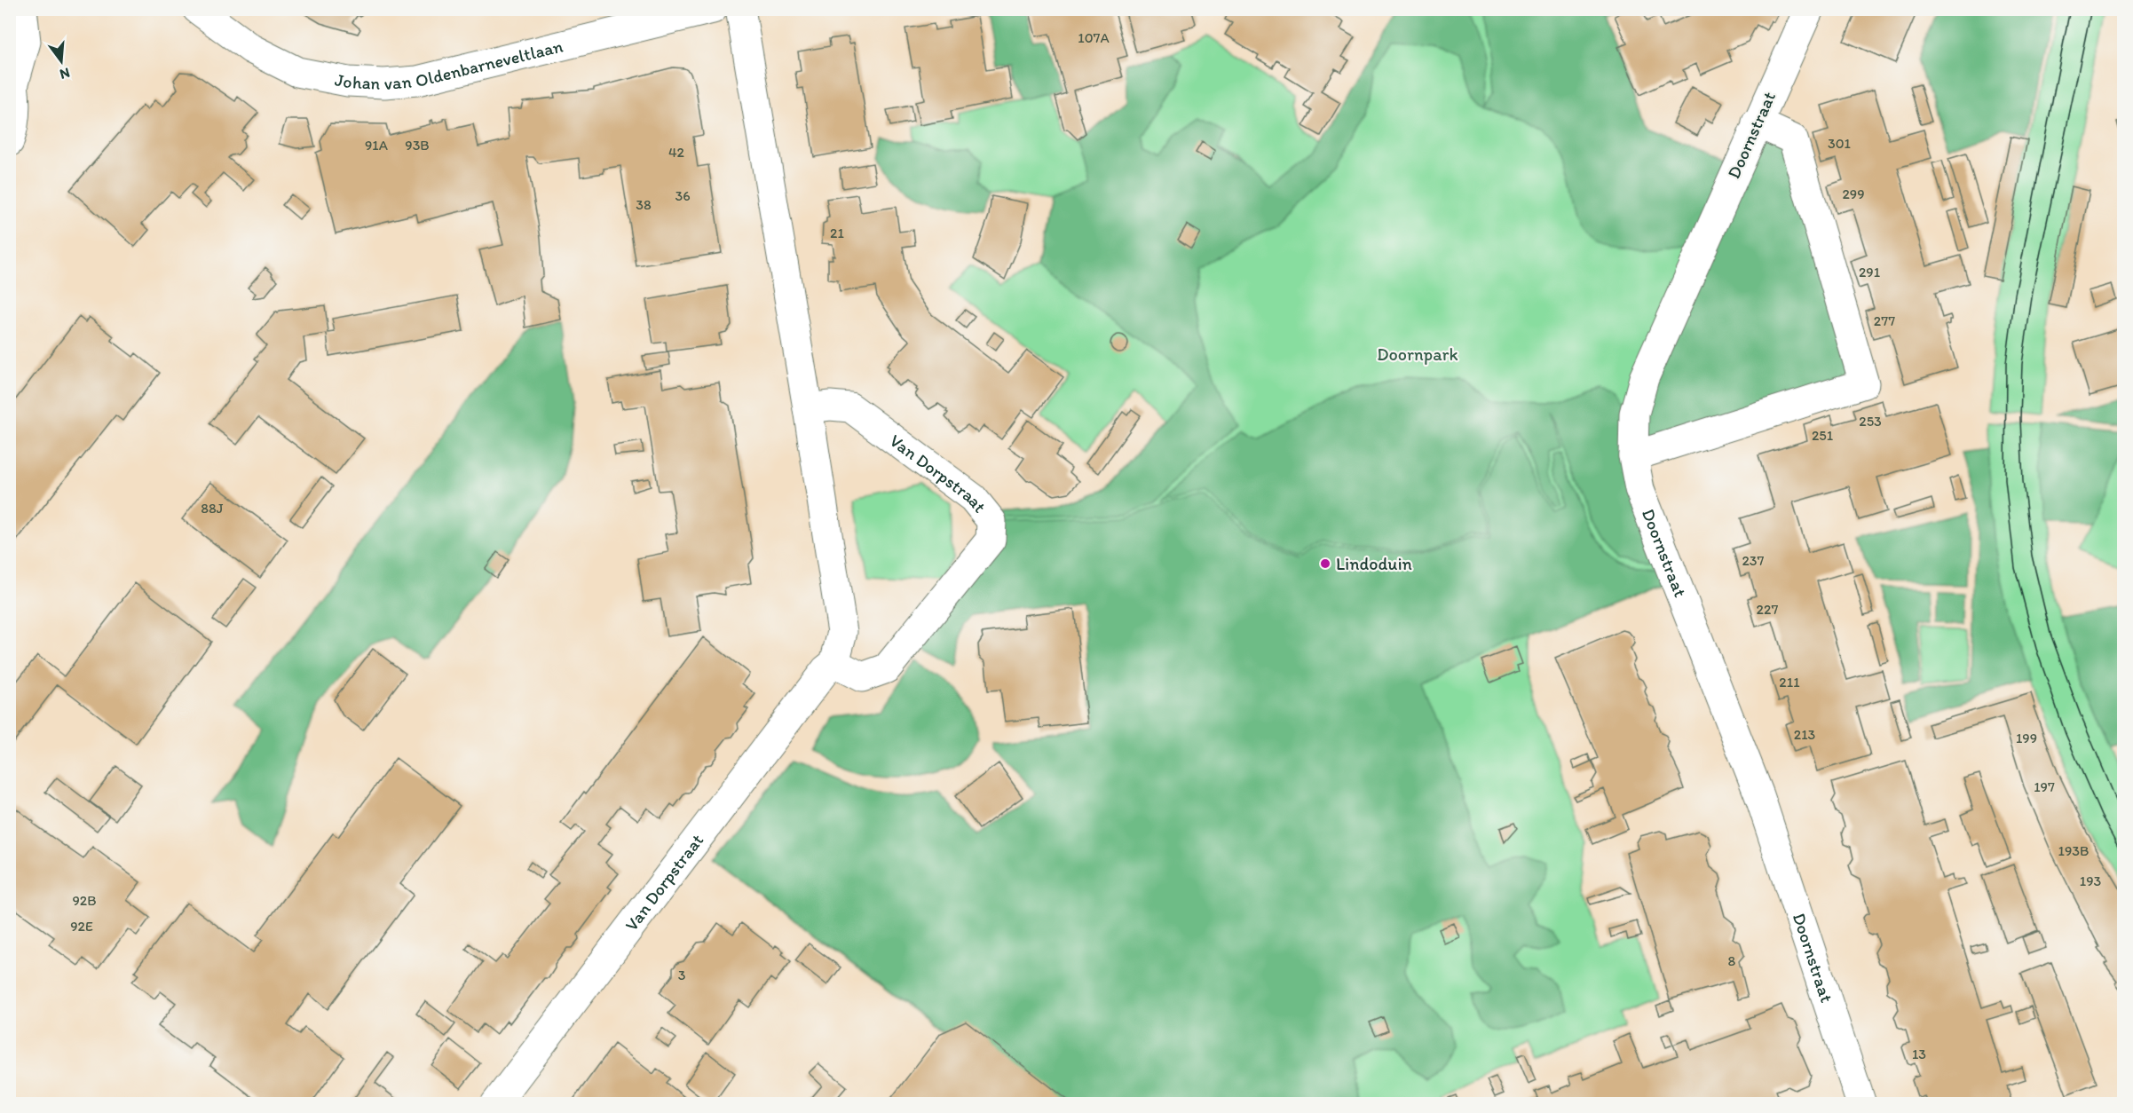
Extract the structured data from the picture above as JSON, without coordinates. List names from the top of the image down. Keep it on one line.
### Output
{"streets":{"street":["Johan van Oldenbarneveltlaan","Doornstraat","Van Dorpstraat"]},"parks":["Doornpark"],"places":["Lindoduin"],"house_numbers":["107A","301","91A","93B","42","299","36","38","21","291","277","253","251","88J","237","227","211","213","199","197","193B","193","92B","92E","8","3","13"],"north":"bottom"}
